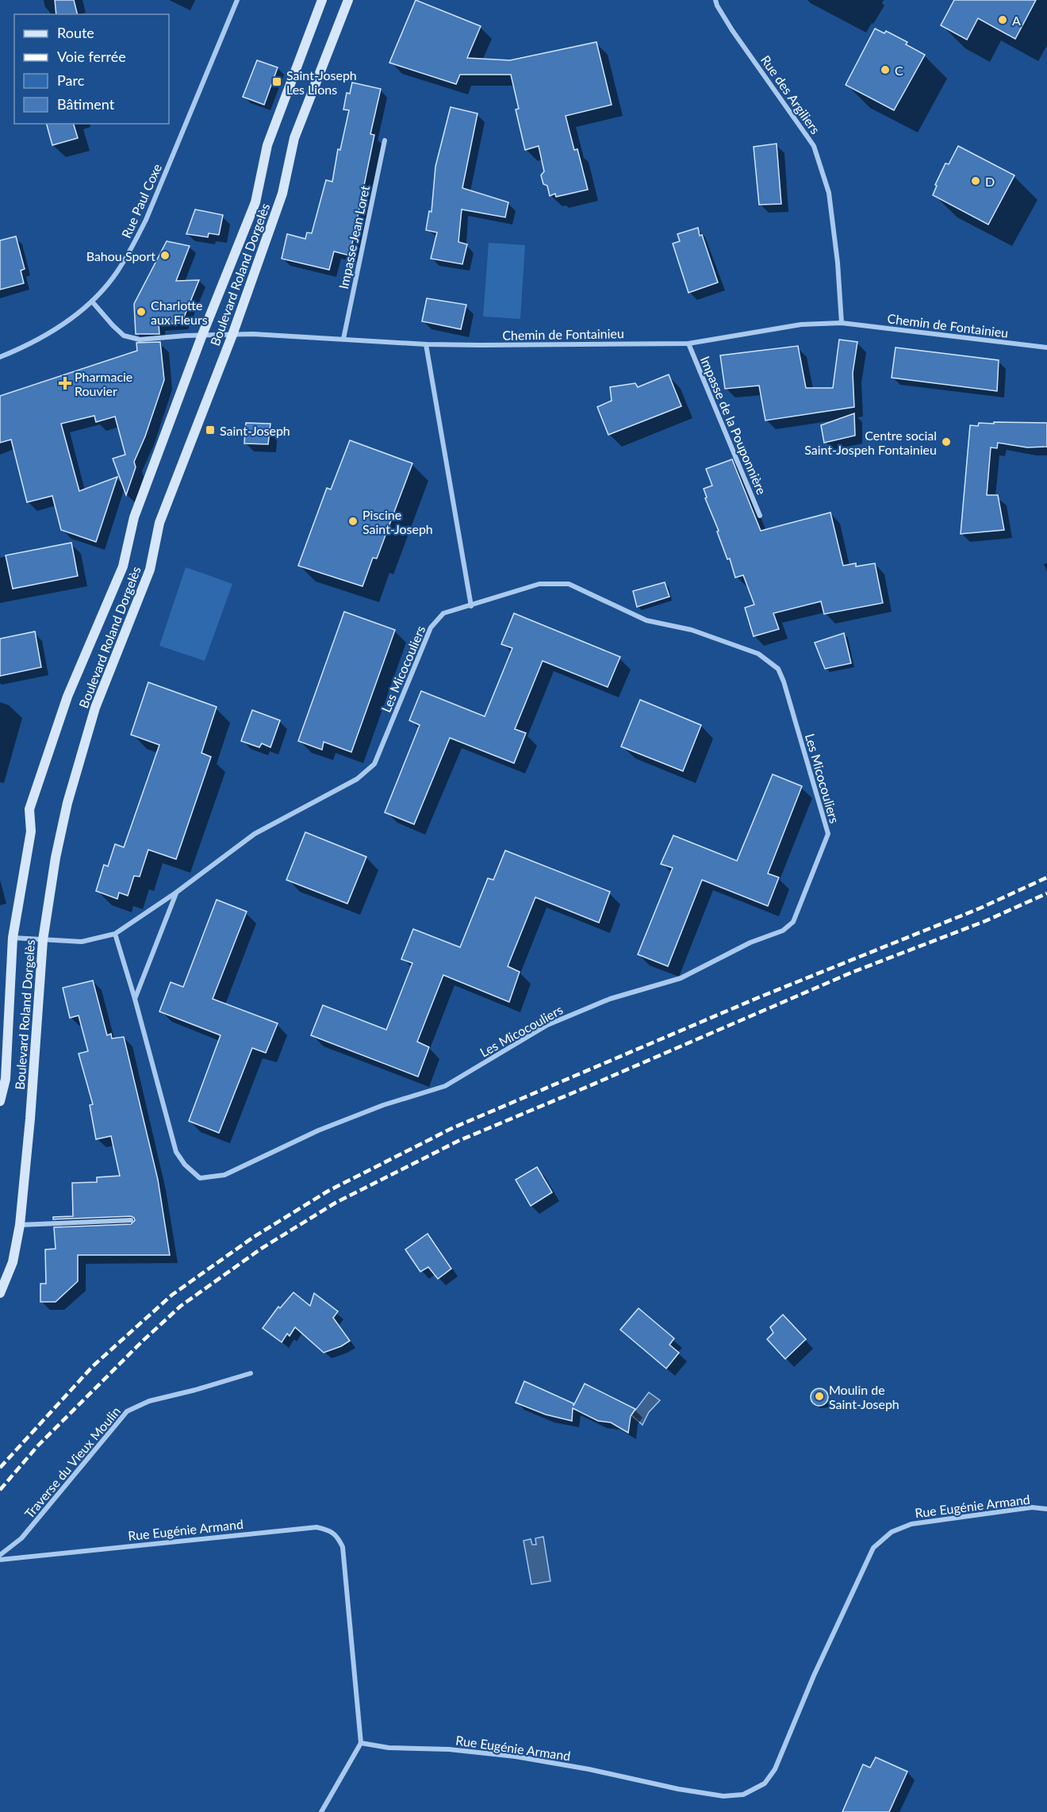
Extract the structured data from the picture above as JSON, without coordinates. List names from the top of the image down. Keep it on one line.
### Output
{"streets":{"main road":["Boulevard Roland Dorgelès"],"street":["Rue des Argiliers","Rue Paul Coxe","Impasse Jean Loret","Chemin de Fontainieu","Impasse de la Pouponnière","Les Micocouliers","Traverse du Vieux Moulin","Rue Eugénie Armand"]},"crossings":[["Rue des Argiliers","Chemin de Fontainieu"],["Rue Paul Coxe","Chemin de Fontainieu"],["Impasse Jean Loret","Chemin de Fontainieu"],["Boulevard Roland Dorgelès","Chemin de Fontainieu"],["Boulevard Roland Dorgelès","Les Micocouliers"],["Chemin de Fontainieu","Impasse de la Pouponnière"]],"places":{"other":["A","C","D","Bahou Sport","Charlotte aux Fleurs","Centre social Saint-Jospeh Fontainieu","Piscine Saint-Joseph","Moulin de Saint-Joseph"],"transit":["Saint-Joseph Les Lions","Saint-Joseph"],"health":["Pharmacie Rouvier"]},"legend":["Route","Voie ferrée","Parc","Bâtiment"]}
